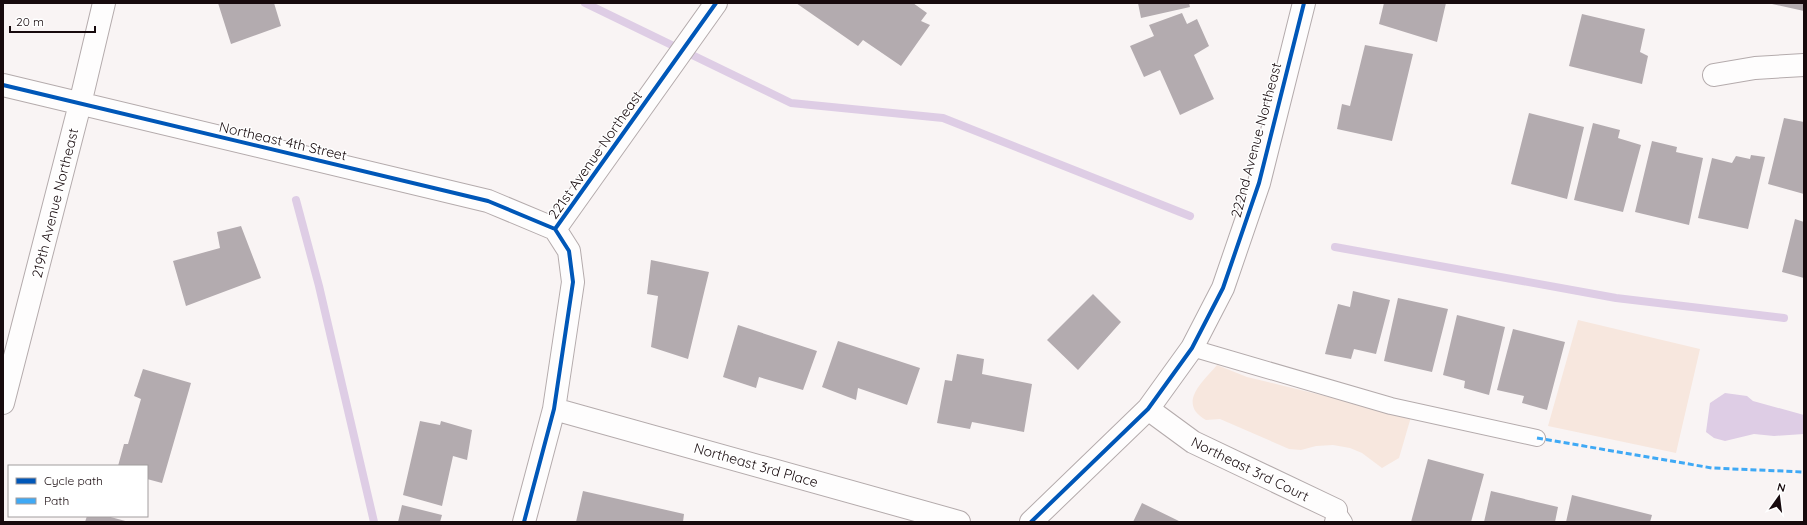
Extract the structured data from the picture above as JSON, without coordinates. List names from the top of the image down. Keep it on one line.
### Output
{"streets":{"street":["222nd Avenue Northeast","Northeast 4th Street","221st Avenue Northeast","219th Avenue Northeast","Northeast 3rd Place","Northeast 3rd Court"]},"crossings":[["222nd Avenue Northeast","Northeast 3rd Court"],["Northeast 4th Street","221st Avenue Northeast"],["Northeast 4th Street","219th Avenue Northeast"],["221st Avenue Northeast","Northeast 3rd Place"]],"legend":["Cycle path","Path"],"scale_bar":"20 m","north":"top"}
